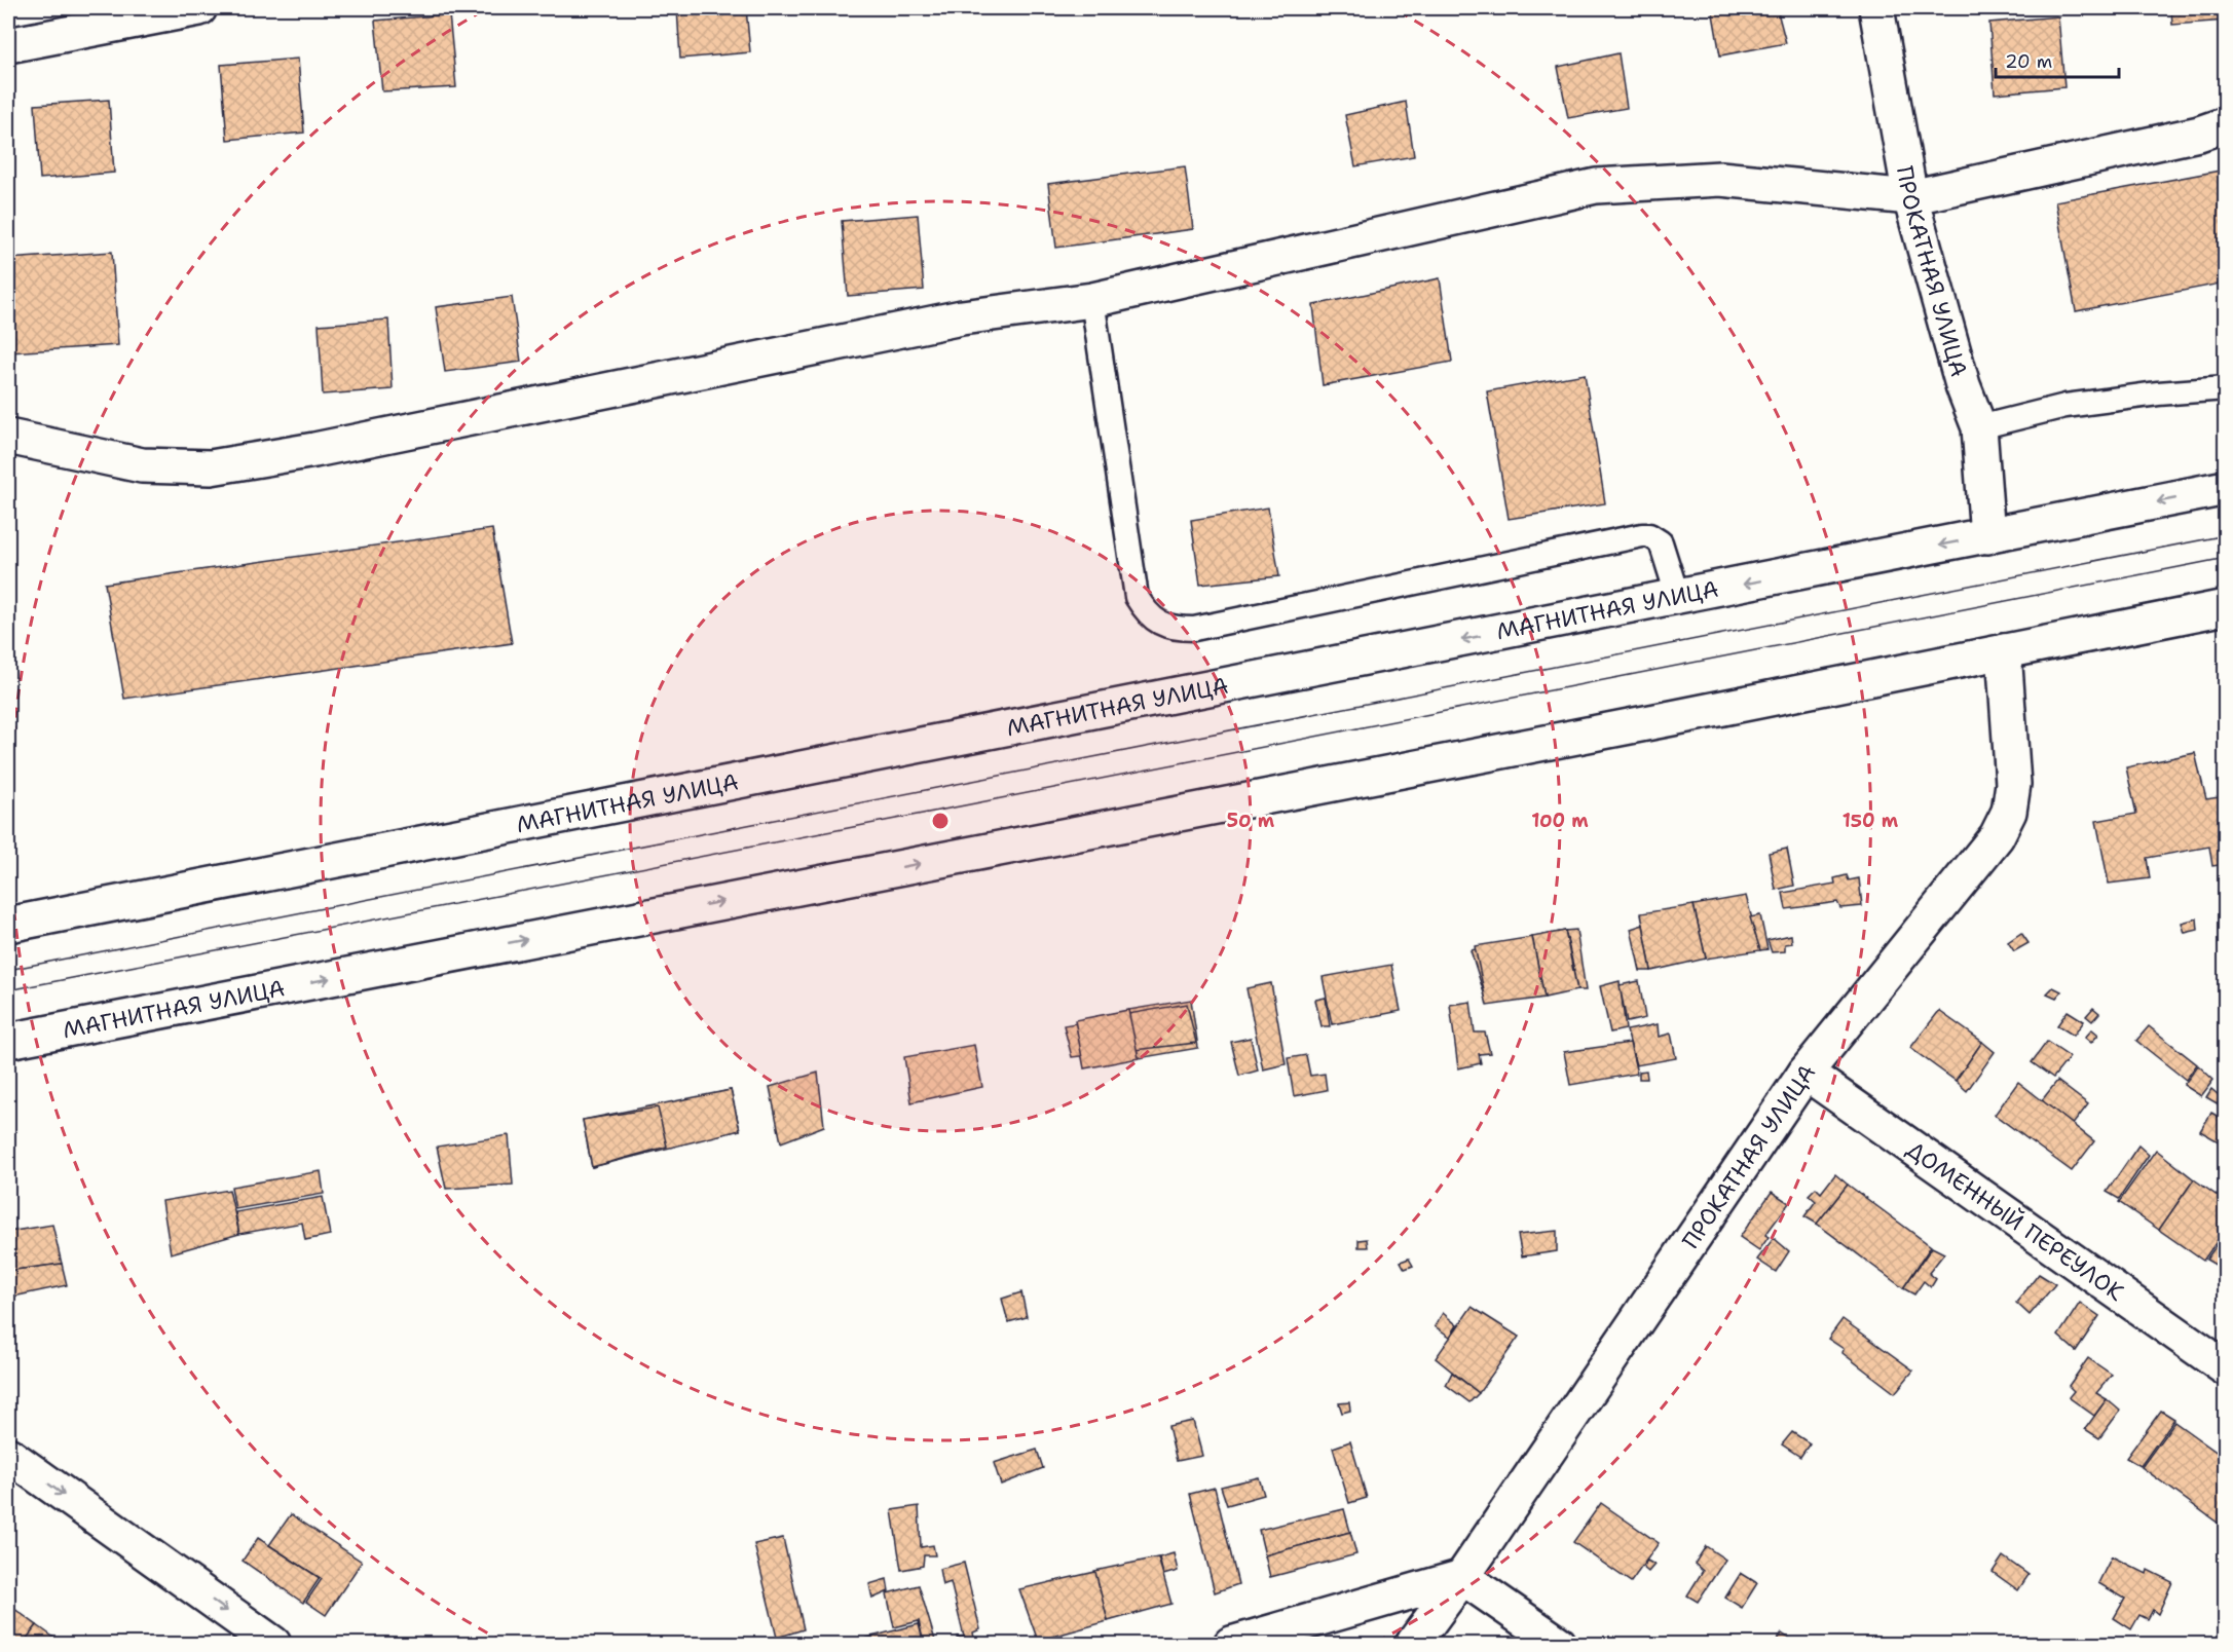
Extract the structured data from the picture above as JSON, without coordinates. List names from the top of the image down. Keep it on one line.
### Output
{"streets":{"street":["ПРОКАТНАЯ УЛИЦА","МАГНИТНАЯ УЛИЦА","ДОМЕННЫЙ ПЕРЕУЛОК"]},"crossings":[["ПРОКАТНАЯ УЛИЦА","МАГНИТНАЯ УЛИЦА"],["ПРОКАТНАЯ УЛИЦА","ДОМЕННЫЙ ПЕРЕУЛОК"]],"scale_bar":"20 m","rings":["50 m","100 m","150 m"]}
